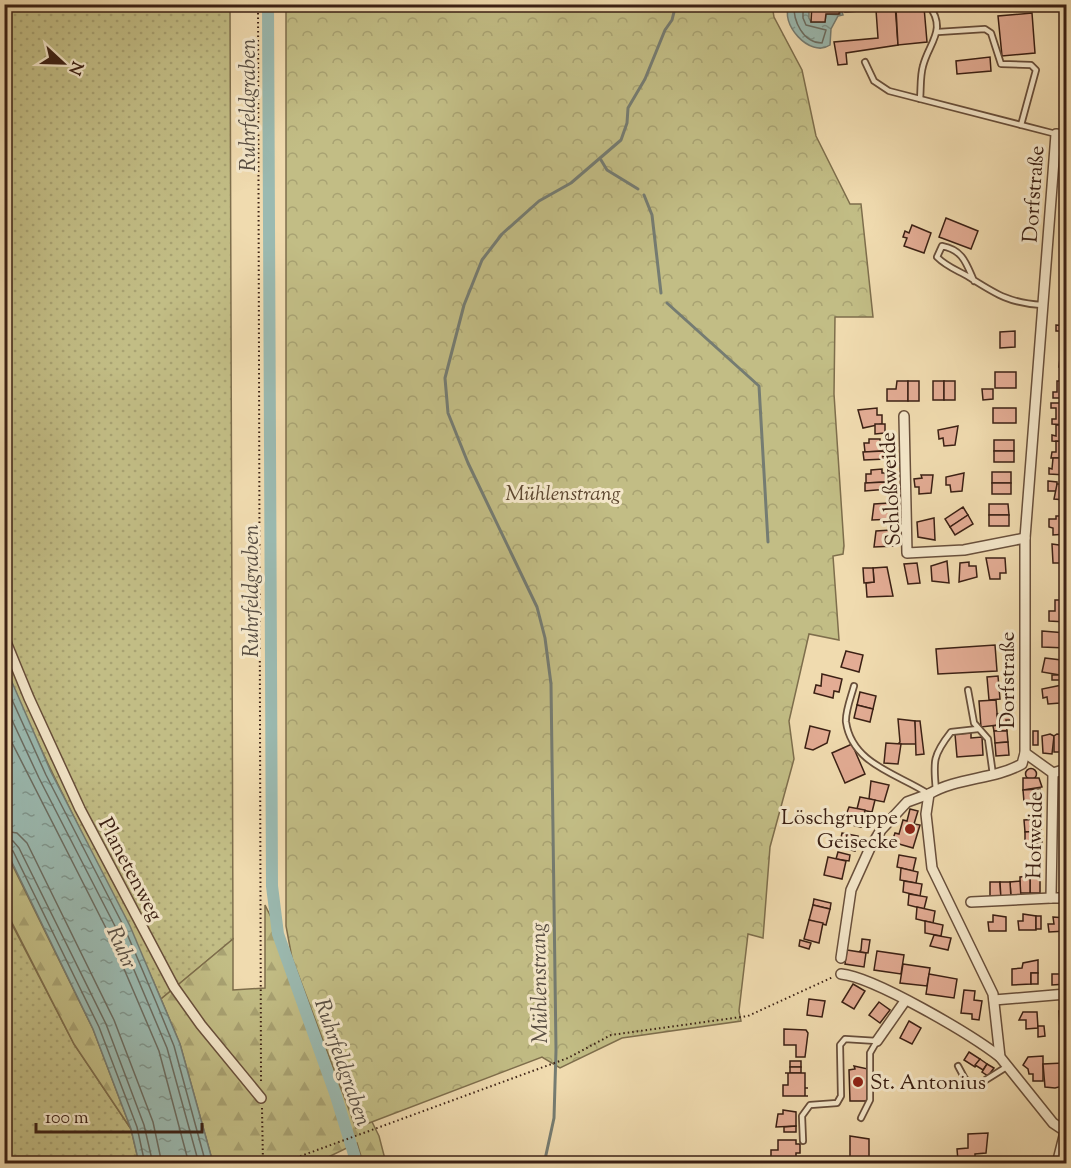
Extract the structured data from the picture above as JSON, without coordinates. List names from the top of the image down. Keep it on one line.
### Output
{"streets":{"street":["Dorfstraße","Schloßweide","Hofweide","Planetenweg"]},"crossings":[["Dorfstraße","Schloßweide"],["Dorfstraße","Hofweide"]],"water":["Ruhrfeldgraben","Ruhr","Mühlenstrang"],"parks":["Mühlenstrang"],"places":["Löschgruppe Geisecke","St. Antonius"],"scale_bar":"100 m","north":"right"}
